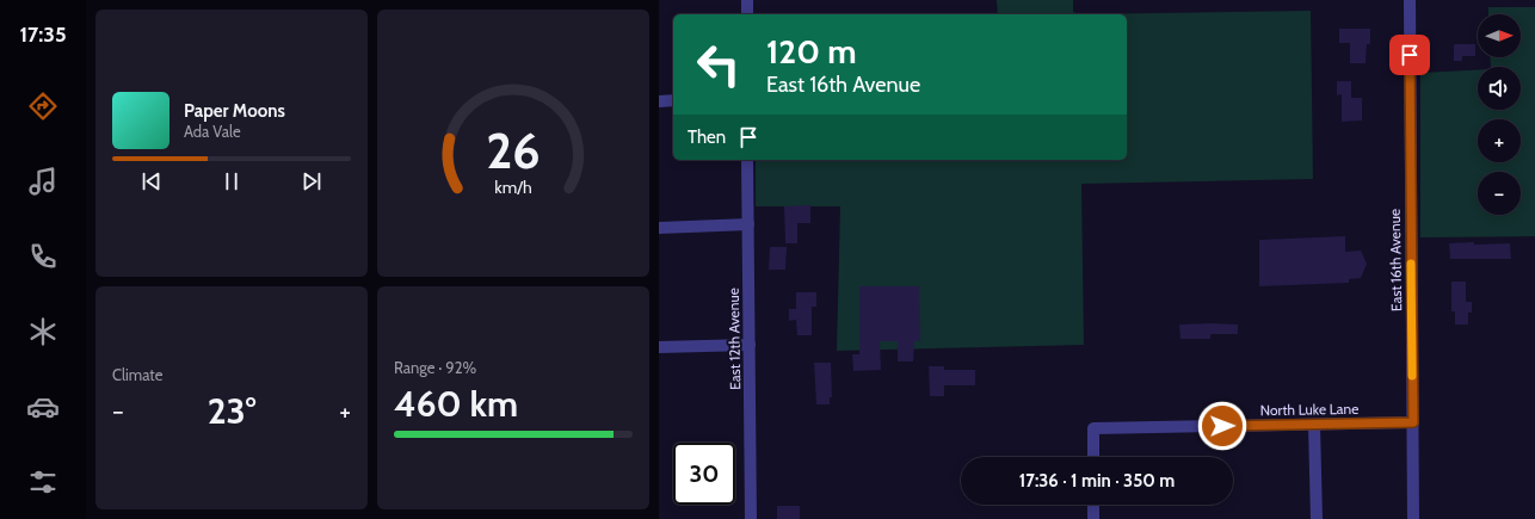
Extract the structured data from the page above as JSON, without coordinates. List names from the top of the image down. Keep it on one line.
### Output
{"streets":{"street":["East 16th Avenue","East 12th Avenue","North Luke Lane"]},"crossings":[["East 16th Avenue","North Luke Lane"]],"north":"right","page":{"tabs":"17:35","map_buttons":["+","−"],"turn":["120 m","East 16th Avenue"],"song":["Paper Moons","Ada Vale"],"then":"Then","tile":["Climate",["Range · 92%","460 km"]],"heat":["−","23°","+"],"limit":"30","trip":"17:36 · 1 min · 350 m","gauge":["26","km/h"]}}
